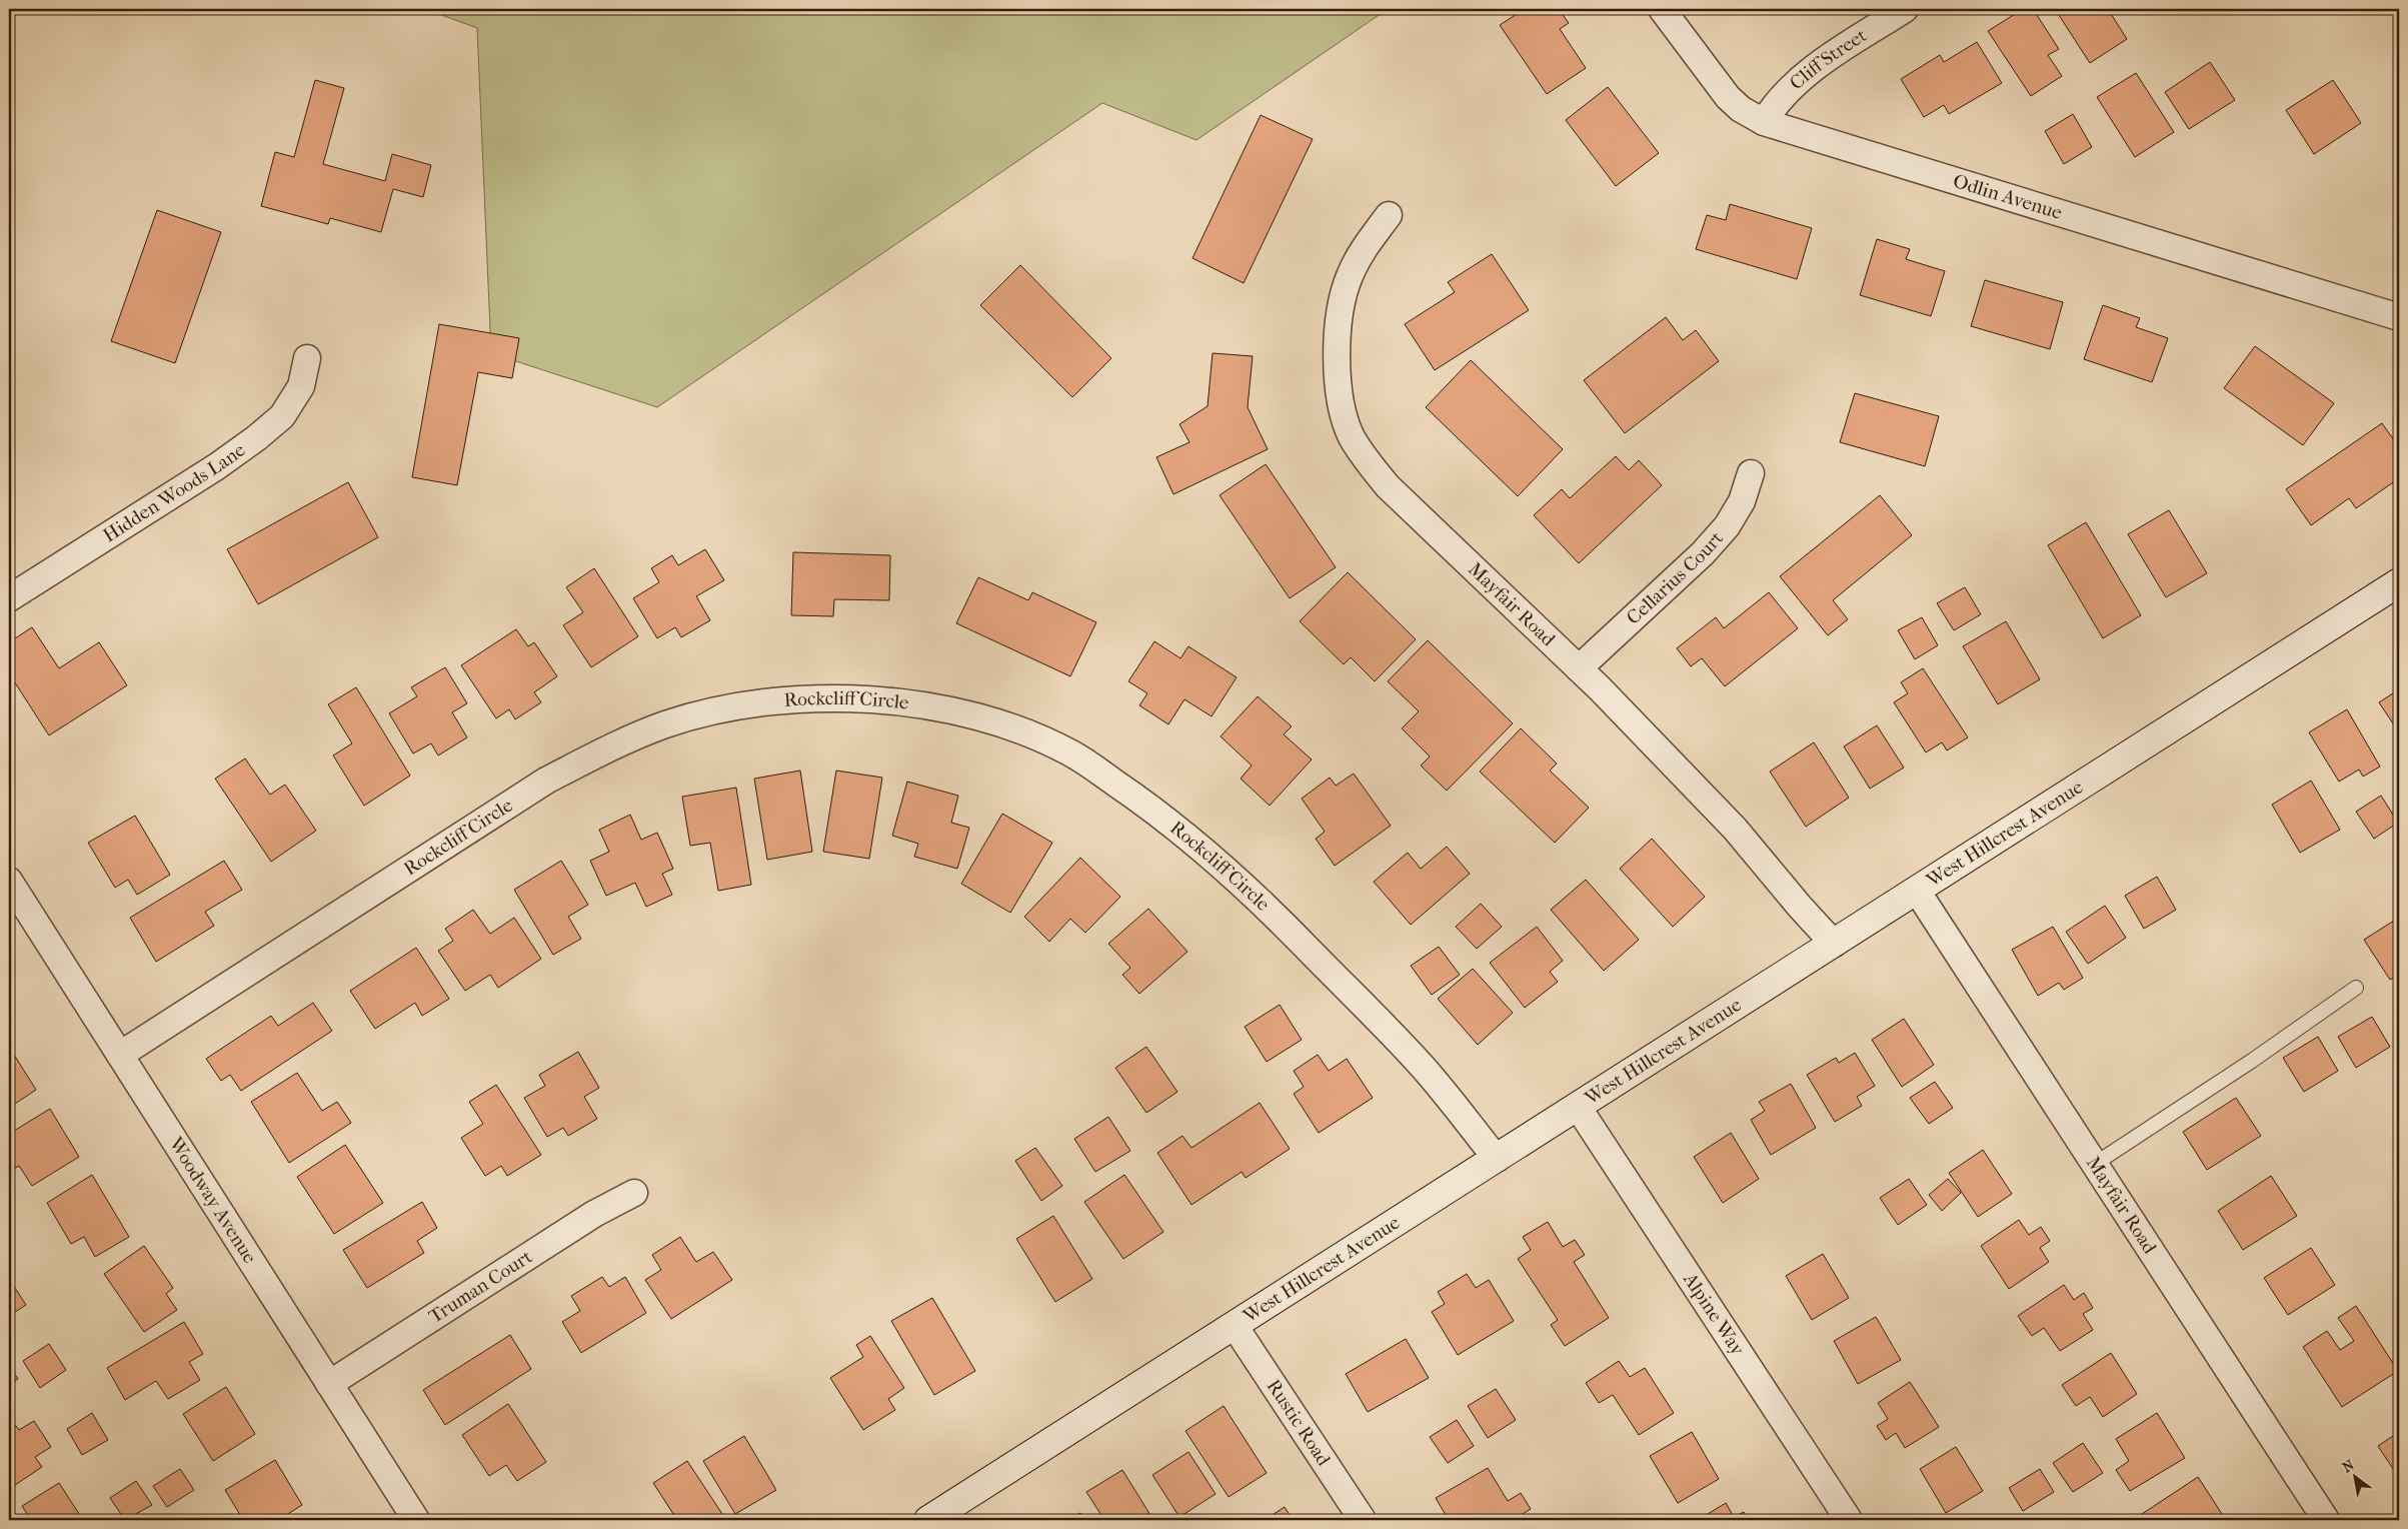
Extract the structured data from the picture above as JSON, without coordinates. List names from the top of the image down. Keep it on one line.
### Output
{"streets":{"street":["Cliff Street","Odlin Avenue","Hidden Woods Lane","Cellarius Court","Mayfair Road","Rockcliff Circle","West Hillcrest Avenue","Woodway Avenue","Truman Court","Alpine Way","Rustic Road"]},"crossings":[["Cliff Street","Odlin Avenue"],["Cellarius Court","Mayfair Road"],["Mayfair Road","West Hillcrest Avenue"],["Rockcliff Circle","West Hillcrest Avenue"],["Rockcliff Circle","Woodway Avenue"],["West Hillcrest Avenue","Alpine Way"],["West Hillcrest Avenue","Rustic Road"],["Woodway Avenue","Truman Court"]],"north":"top left"}
